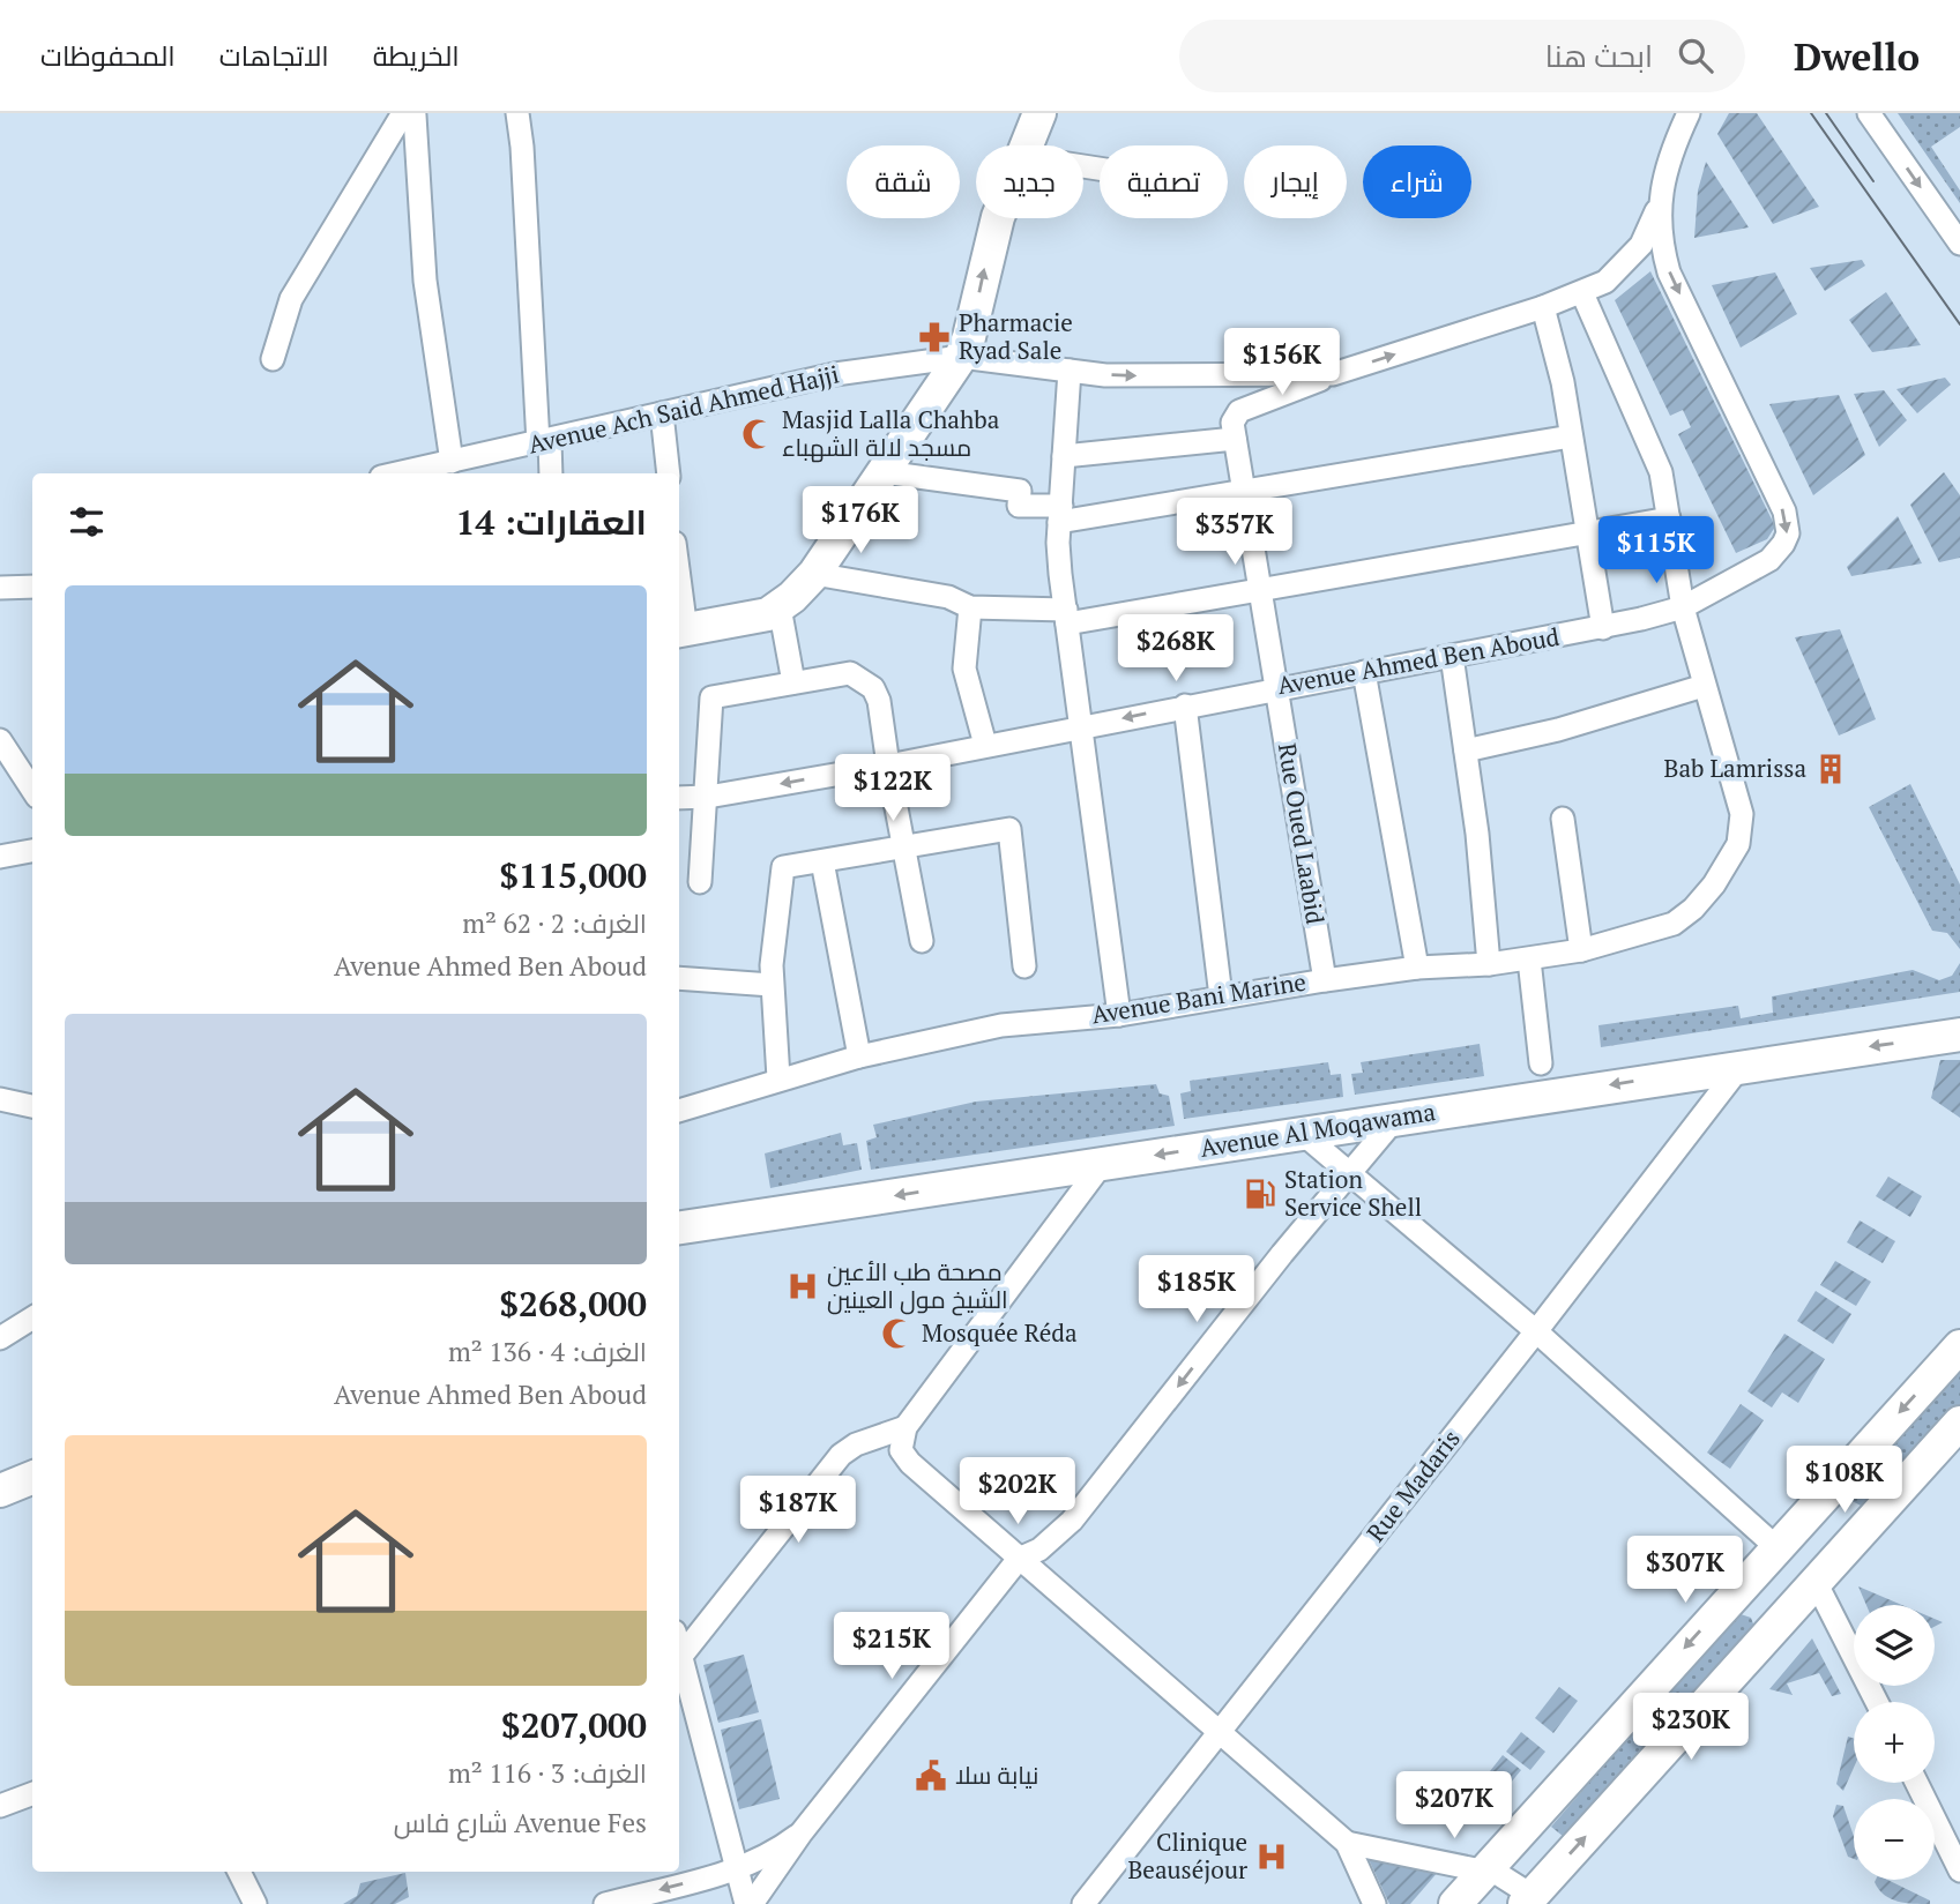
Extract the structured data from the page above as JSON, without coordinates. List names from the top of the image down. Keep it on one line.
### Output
{"streets":{"street":["Avenue Ach Said Ahmed Hajji","Avenue Ahmed Ben Aboud","Rue Oued Laabid","Avenue Bani Marine","Avenue Al Moqawama","Rue Madaris"]},"crossings":[["Avenue Ach Said Ahmed Hajji","Avenue Ahmed Ben Aboud"],["Avenue Ach Said Ahmed Hajji","Avenue Bani Marine"],["Avenue Ahmed Ben Aboud","Rue Oued Laabid"],["Avenue Ahmed Ben Aboud","Avenue Bani Marine"],["Rue Oued Laabid","Avenue Bani Marine"],["Avenue Al Moqawama","Rue Madaris"]],"one_way":["Avenue Al Moqawama"],"places":{"pharmacy":["Pharmacie Ryad Sale"],"mosque":["Masjid Lalla Chahba مسجد لالة الشهباء","Mosquée Réda"],"building":["Bab Lamrissa"],"fuel station":["Station Service Shell"],"hospital":["مصحة طب الأعين الشيخ مول العينين","Clinique Beauséjour"],"public building":["نيابة سلا"]},"page":{"header":"Dwello","search":"ابحث هنا","nav":["الخريطة","الاتجاهات","المحفوظات"],"chip":["شراء","إيجار","تصفية","جديد","شقة"],"price":["$156K","$176K","$357K","$115K","$268K","$122K","$185K","$108K","$202K","$187K","$307K","$215K","$230K","$207K"],"heading":"العقارات: 14","list":[{"name":"$115,000","note":"الغرف: 2 · 62 m² · Avenue Ahmed Ben Aboud"},{"name":"$268,000","note":"الغرف: 4 · 136 m² · Avenue Ahmed Ben Aboud"},{"name":"$207,000","note":"الغرف: 3 · 116 m² · Avenue Fes شارع فاس"}],"map_buttons":["+","−"]}}
